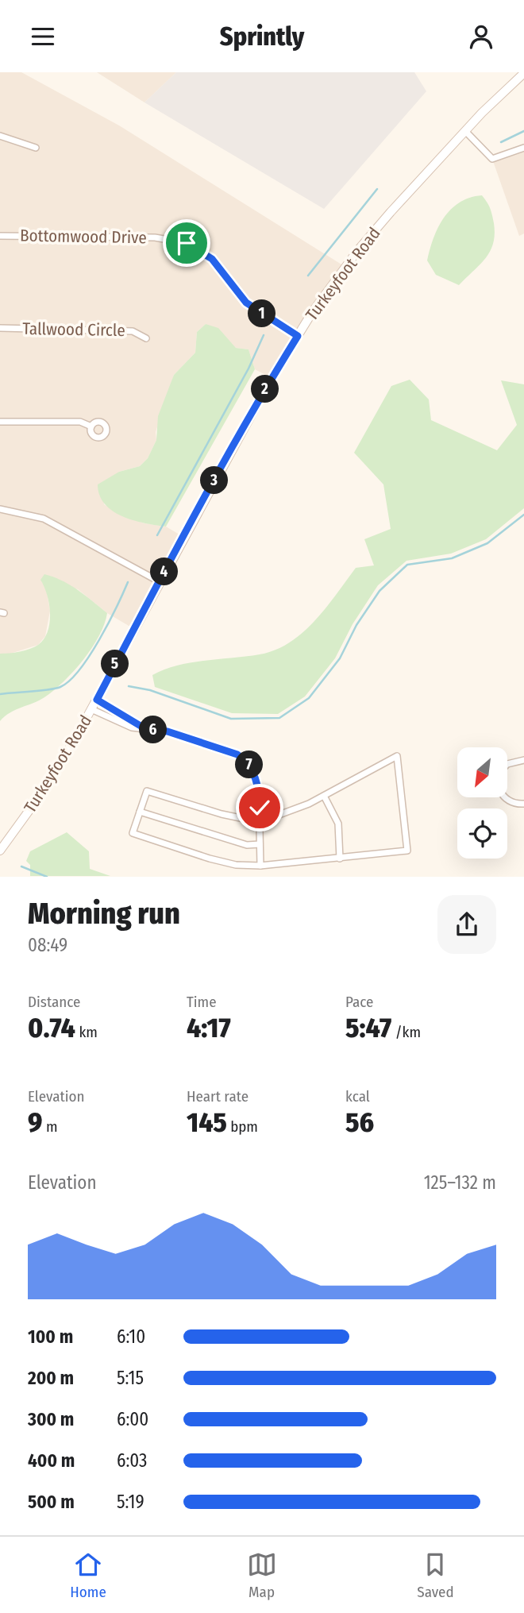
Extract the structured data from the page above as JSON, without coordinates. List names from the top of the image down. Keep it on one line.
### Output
{"streets":{"main road":["Turkeyfoot Road"],"street":["Bottomwood Drive","Tallwood Circle"]},"crossings":[["Bottomwood Drive","Turkeyfoot Road"]],"north":"bottom left","page":{"header":"Sprintly","pins":["1","2","3","4","5","6","7"],"heading":["Morning run","08:49"],"stats":[["Distance","0.74 km"],["Time","4:17"],["Pace","5:47 /km"],["Elevation","9 m"],["Heart rate","145 bpm"],["kcal","56"]],"chart":["Elevation","125–132 m"],"list":[{"name":"100 m","note":"6:10"},{"name":"200 m","note":"5:15"},{"name":"300 m","note":"6:00"},{"name":"400 m","note":"6:03"},{"name":"500 m","note":"5:19"}],"tabs":["Home","Map","Saved"]}}
